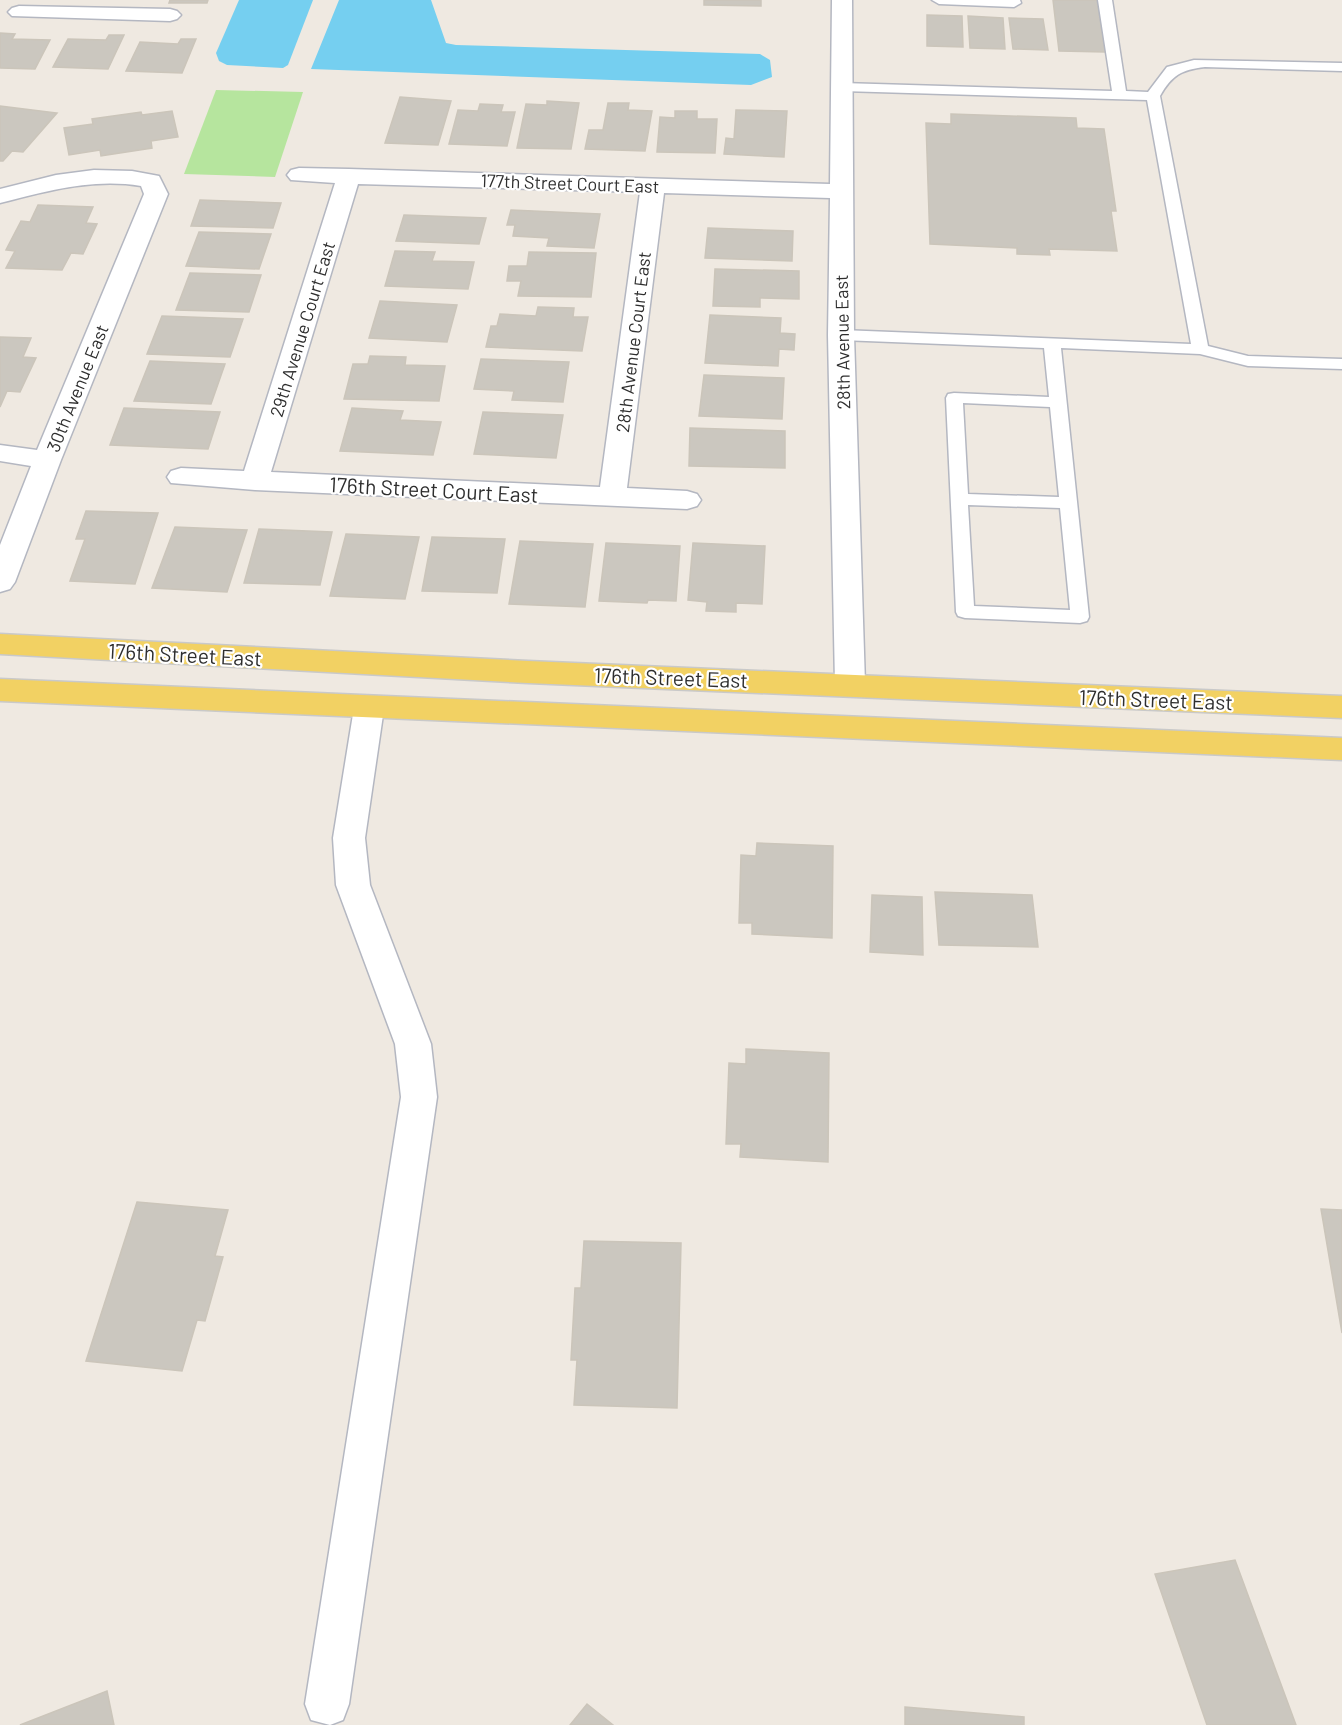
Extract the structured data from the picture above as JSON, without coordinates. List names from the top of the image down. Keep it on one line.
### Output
{"streets":{"main road":["176th Street East"],"street":["177th Street Court East","29th Avenue Court East","28th Avenue Court East","28th Avenue East","30th Avenue East","176th Street Court East"]},"crossings":[["177th Street Court East","29th Avenue Court East"],["177th Street Court East","28th Avenue Court East"],["177th Street Court East","28th Avenue East"],["29th Avenue Court East","176th Street Court East"],["28th Avenue Court East","176th Street Court East"],["28th Avenue East","176th Street East"]]}
